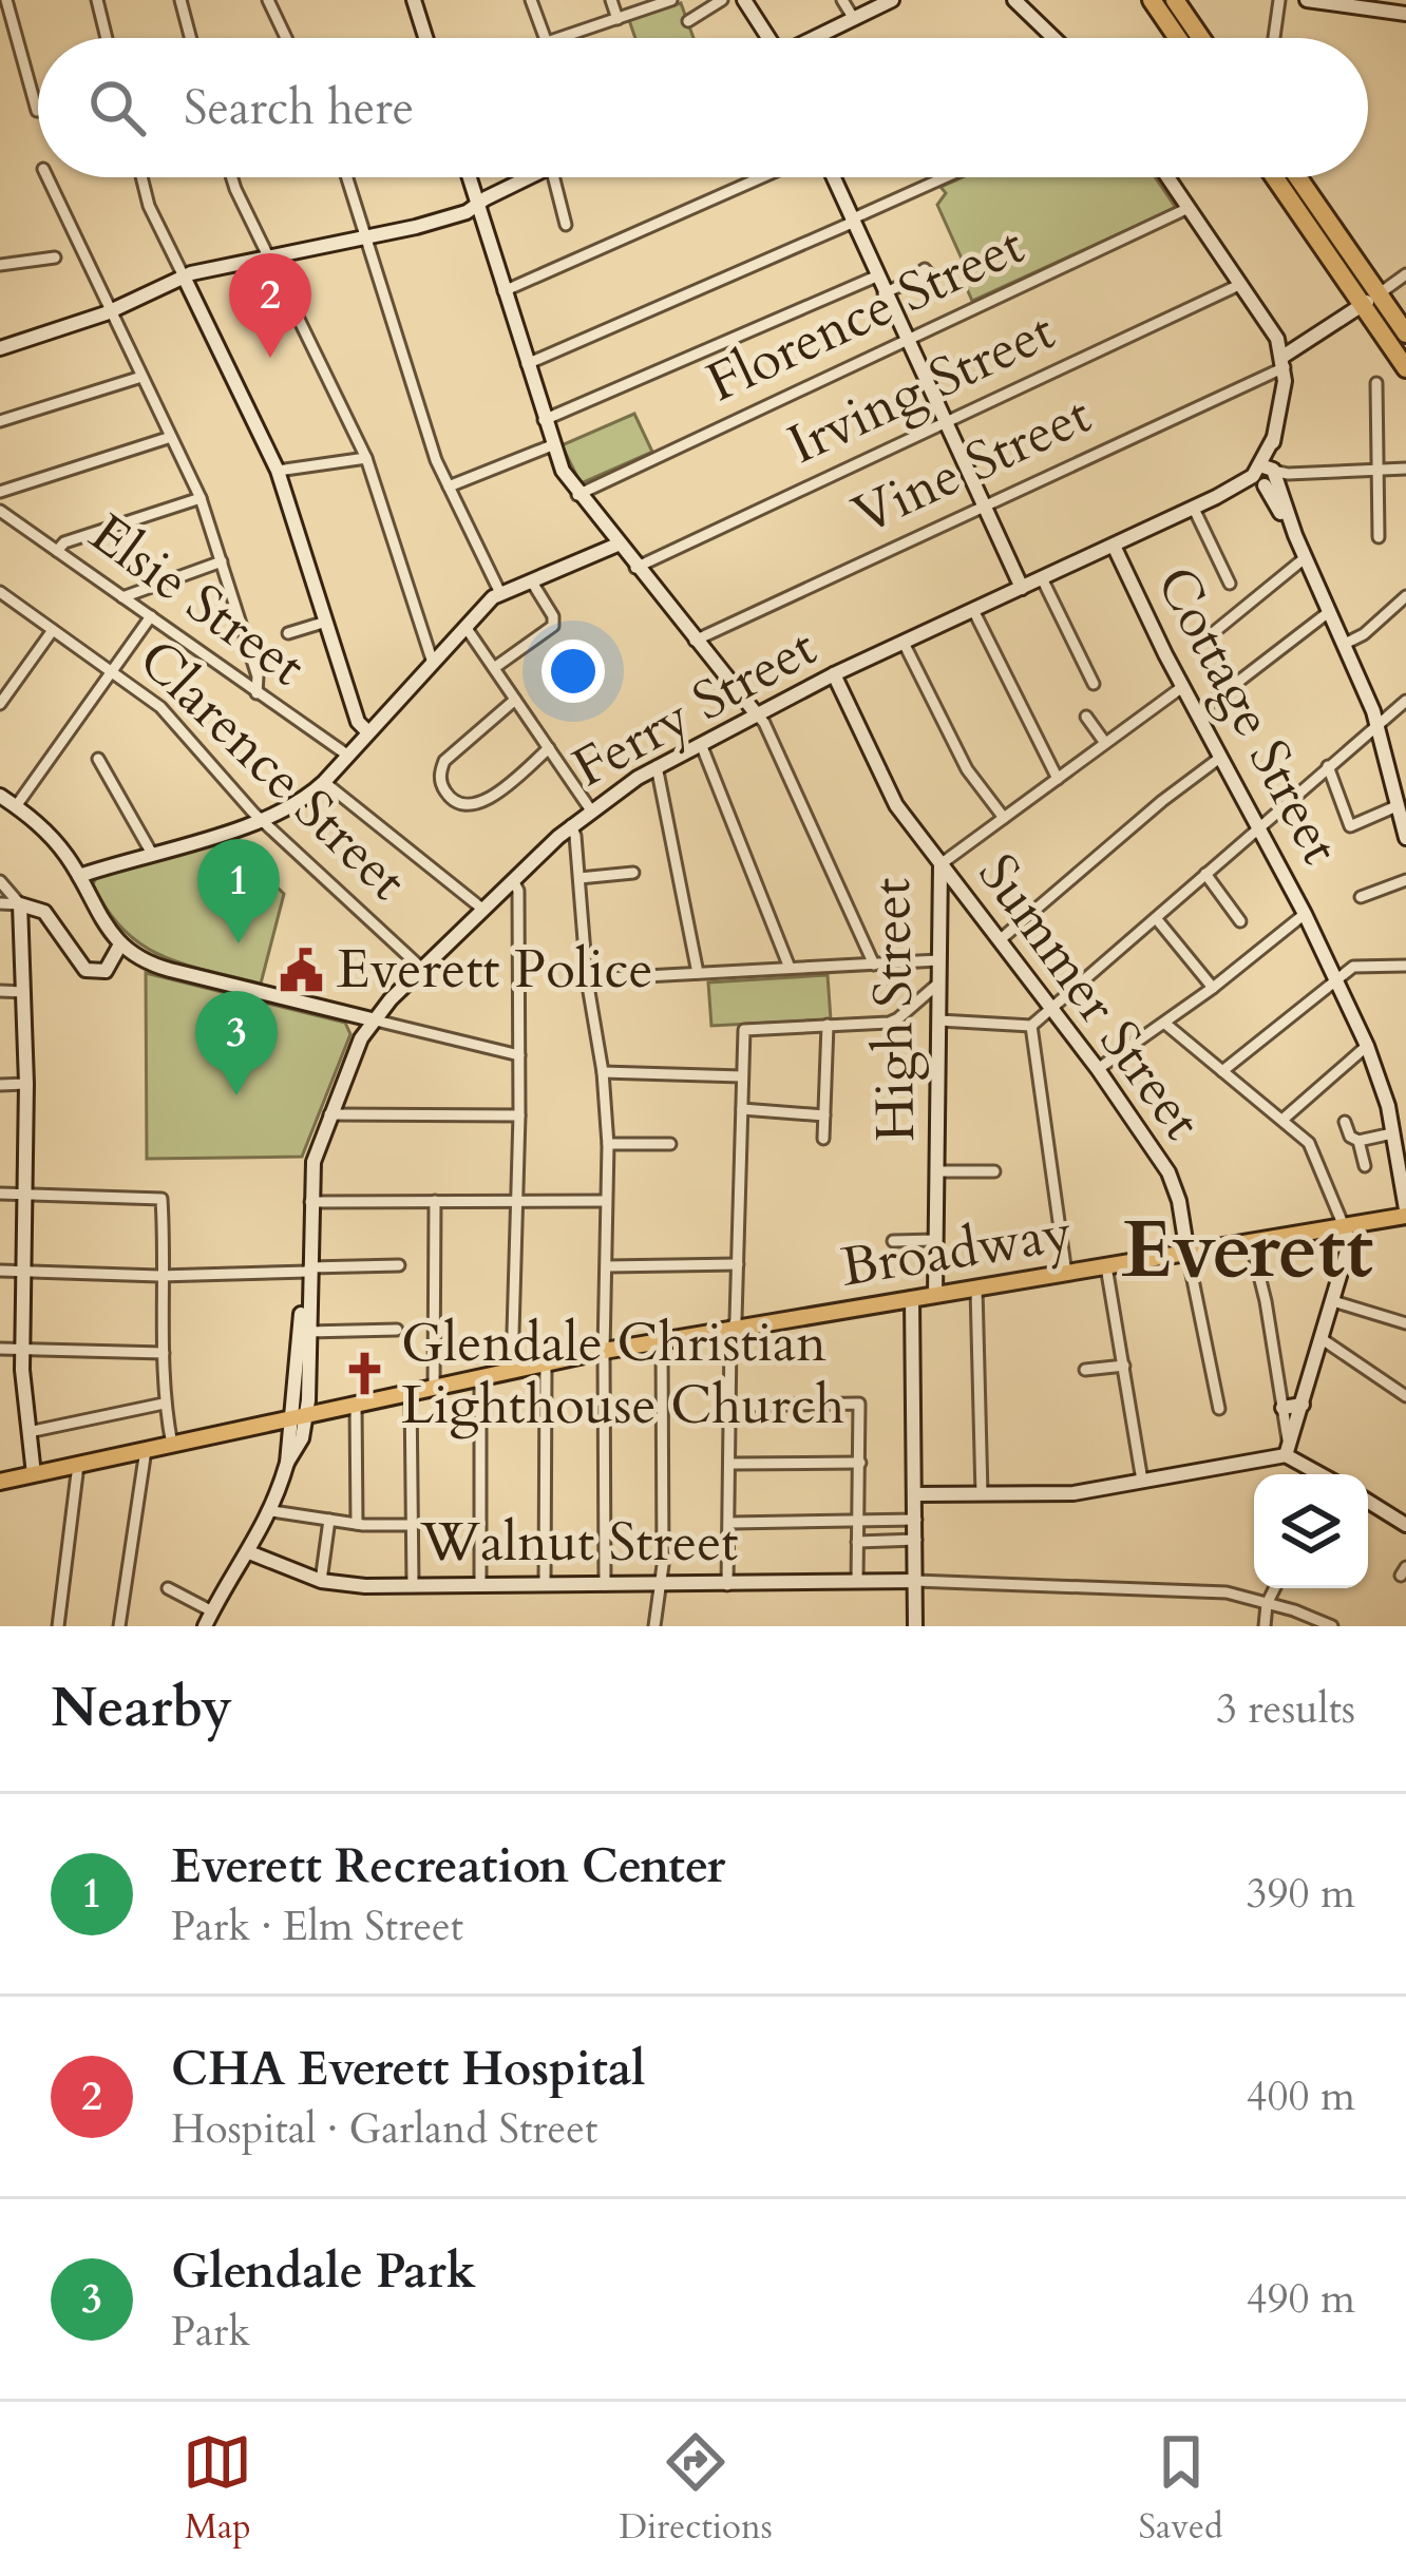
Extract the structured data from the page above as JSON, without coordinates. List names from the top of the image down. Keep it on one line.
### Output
{"streets":{"main road":["Broadway"],"street":["Florence Street","Irving Street","Vine Street","Elsie Street","Ferry Street","Cottage Street","Clarence Street","Summer Street","High Street","Walnut Street"]},"crossings":[["Ferry Street","Cottage Street"],["Ferry Street","Clarence Street"],["Ferry Street","High Street"],["Ferry Street","Broadway"],["Ferry Street","Walnut Street"],["Cottage Street","Broadway"],["Summer Street","High Street"],["Summer Street","Broadway"],["High Street","Broadway"]],"districts":["Everett"],"places":{"public building":["Everett Police"],"church":["Glendale Christian Lighthouse Church"]},"page":{"search":"Search here","pins":["2","1","3"],"heading":["Nearby","3 results"],"list":[{"mark":"1","name":"Everett Recreation Center","note":"Park · Elm Street","value":"390 m"},{"mark":"2","name":"CHA Everett Hospital","note":"Hospital · Garland Street","value":"400 m"},{"mark":"3","name":"Glendale Park","note":"Park","value":"490 m"}],"nav":["Map","Directions","Saved"]}}
